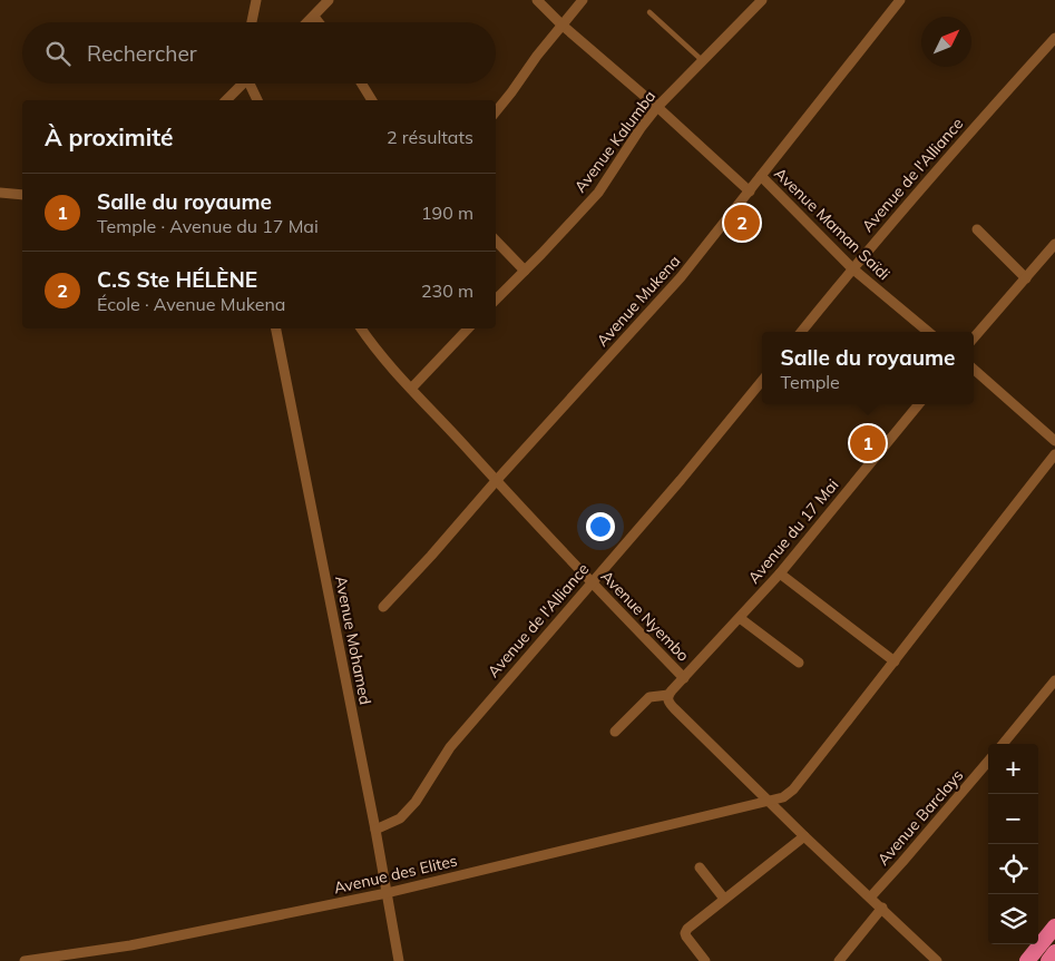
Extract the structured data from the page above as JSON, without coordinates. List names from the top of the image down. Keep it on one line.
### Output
{"streets":{"street":["Avenue Kalumba","Avenue de l'Alliance","Avenue Maman Saïdi","Avenue Mukena","Avenue du 17 Mai","Avenue Nyembo","Avenue Mohamed","Avenue Barclays","Avenue des Elites"]},"crossings":[["Avenue de l'Alliance","Avenue Maman Saïdi"],["Avenue de l'Alliance","Avenue Nyembo"],["Avenue de l'Alliance","Avenue Mohamed"],["Avenue Maman Saïdi","Avenue Mukena"],["Avenue Mukena","Avenue Nyembo"],["Avenue du 17 Mai","Avenue Nyembo"],["Avenue Mohamed","Avenue des Elites"]],"north":"top right","page":{"search":"Rechercher","heading":["À proximité","2 résultats"],"list":[{"mark":"1","name":"Salle du royaume","note":"Temple · Avenue du 17 Mai","value":"190 m"},{"mark":"2","name":"C.S Ste HÉLÈNE","note":"École · Avenue Mukena","value":"230 m"}],"pins":["2","1"],"popup":["Salle du royaume","Temple"],"map_buttons":["+","−"]}}
